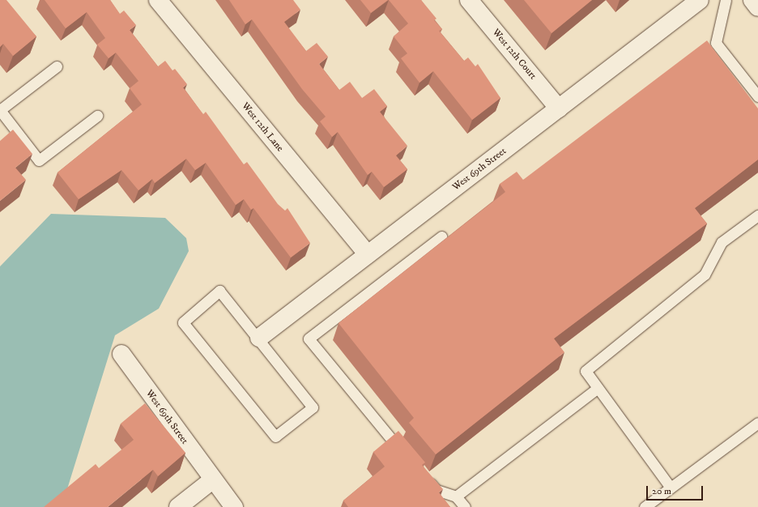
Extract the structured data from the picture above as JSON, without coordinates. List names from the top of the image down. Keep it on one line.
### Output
{"streets":{"street":["West 12th Court","West 12th Lane","West 69th Street"]},"crossings":[["West 12th Court","West 69th Street"],["West 12th Lane","West 69th Street"]],"scale_bar":"20 m"}
